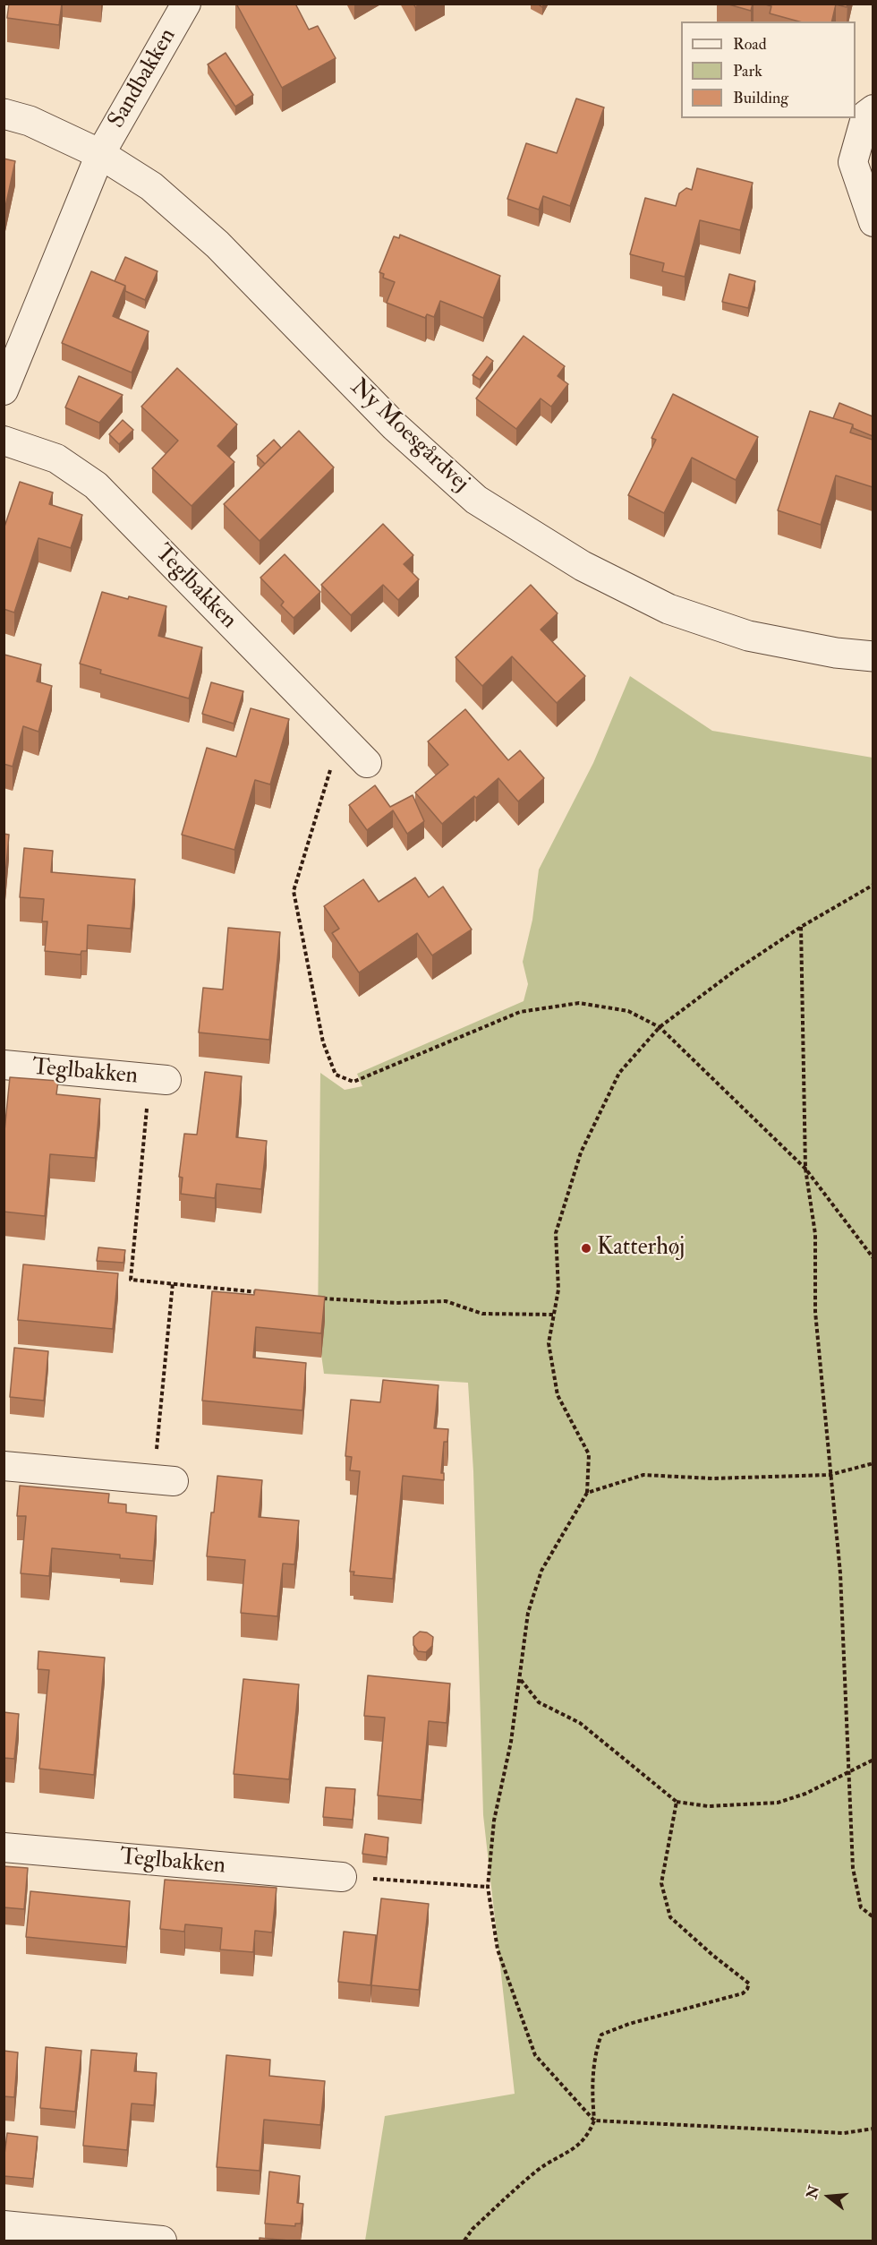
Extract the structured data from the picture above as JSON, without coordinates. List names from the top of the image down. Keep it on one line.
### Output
{"streets":{"street":["Sandbakken","Ny Moesgårdvej","Teglbakken"]},"crossings":[["Sandbakken","Ny Moesgårdvej"]],"places":["Katterhøj"],"legend":["Road","Park","Building"],"north":"left"}
